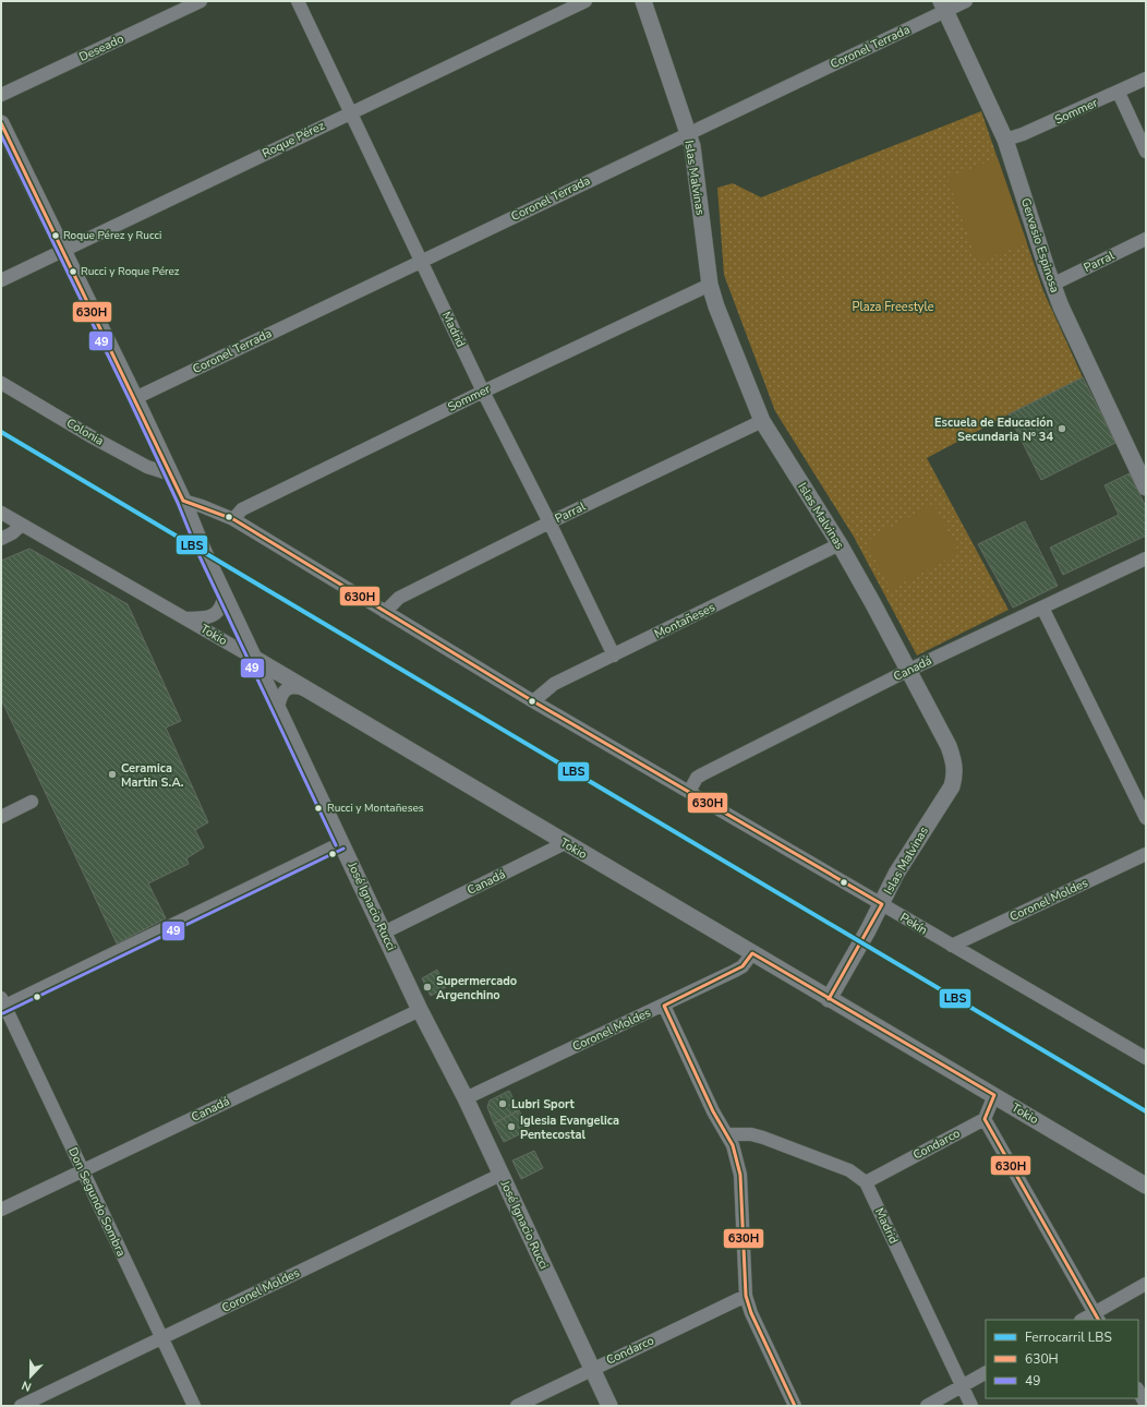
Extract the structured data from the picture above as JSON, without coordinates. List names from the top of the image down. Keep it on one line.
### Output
{"streets":{"street":["Coronel Terrada","Deseado","Sommer","Roque Pérez","Islas Malvinas","Gervasio Espinosa","Parral","Madrid","Colonia","Montañeses","Tokio","Canadá","Coronel Moldes","José Ignacio Rucci","Pekín","Condarco","Don Segundo Sombra"]},"crossings":[["Coronel Terrada","Islas Malvinas"],["Coronel Terrada","Gervasio Espinosa"],["Coronel Terrada","Madrid"],["Coronel Terrada","José Ignacio Rucci"],["Sommer","Islas Malvinas"],["Sommer","Gervasio Espinosa"],["Sommer","Madrid"],["Sommer","Pekín"],["Roque Pérez","Madrid"],["Roque Pérez","José Ignacio Rucci"],["Islas Malvinas","Parral"],["Islas Malvinas","Montañeses"],["Islas Malvinas","Tokio"],["Islas Malvinas","Canadá"],["Islas Malvinas","Pekín"],["Gervasio Espinosa","Parral"],["Parral","Madrid"],["Parral","Pekín"],["Madrid","Montañeses"],["Madrid","Condarco"],["Colonia","José Ignacio Rucci"],["Montañeses","Pekín"],["Tokio","Canadá"],["Tokio","Coronel Moldes"],["Tokio","José Ignacio Rucci"],["Canadá","José Ignacio Rucci"],["Canadá","Pekín"],["Canadá","Don Segundo Sombra"],["Coronel Moldes","José Ignacio Rucci"],["Coronel Moldes","Pekín"],["Coronel Moldes","Don Segundo Sombra"],["José Ignacio Rucci","Pekín"],["José Ignacio Rucci","Condarco"]],"parks":["Plaza Freestyle"],"places":["Roque Pérez y Rucci","Rucci y Roque Pérez","Escuela de Educación Secundaria Nº 34","Ceramica Martin S.A.","Rucci y Montañeses","Supermercado Argenchino","Lubri Sport","Iglesia Evangelica Pentecostal"],"lines":["transit line 630H","transit line 49","rail line LBS"],"legend":["Ferrocarril LBS","630H","49"],"north":"bottom"}
